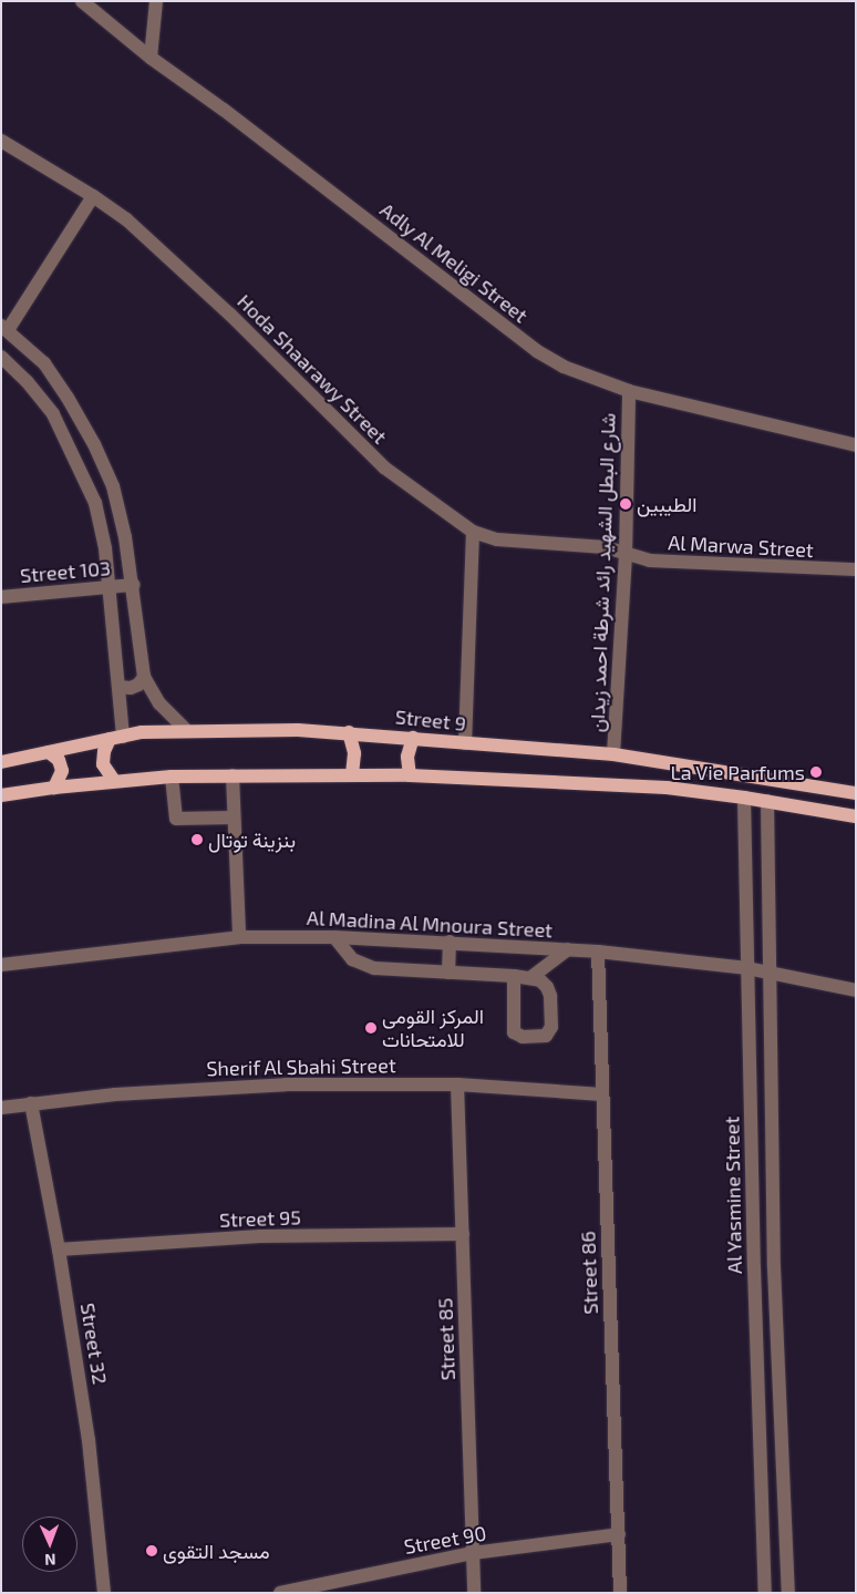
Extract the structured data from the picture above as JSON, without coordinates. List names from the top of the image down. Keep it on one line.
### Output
{"streets":{"main road":["Street 9"],"street":["Adly Al Meligi Street","Hoda Shaarawy Street","Al Marwa Street","Street 103","شارع البطل الشهيد رائد شرطة احمد زيدان","Al Madina Al Mnoura Street","Sherif Al Sbahi Street","Al Yasmine Street","Street 95","Street 86","Street 85","Street 32","Street 90"]},"crossings":[["Adly Al Meligi Street","شارع البطل الشهيد رائد شرطة احمد زيدان"],["Hoda Shaarawy Street","Al Marwa Street"],["Hoda Shaarawy Street","شارع البطل الشهيد رائد شرطة احمد زيدان"],["Al Marwa Street","شارع البطل الشهيد رائد شرطة احمد زيدان"],["شارع البطل الشهيد رائد شرطة احمد زيدان","Street 9"],["Al Madina Al Mnoura Street","Al Yasmine Street"],["Al Madina Al Mnoura Street","Street 86"],["Sherif Al Sbahi Street","Street 86"],["Sherif Al Sbahi Street","Street 85"],["Sherif Al Sbahi Street","Street 32"],["Street 95","Street 85"],["Street 95","Street 32"],["Street 86","Street 90"],["Street 85","Street 90"]],"places":["الطيبين","La Vie Parfums","بنزينة توتال","المركز القومى للامتحانات","مسجد التقوى"],"north":"bottom"}
